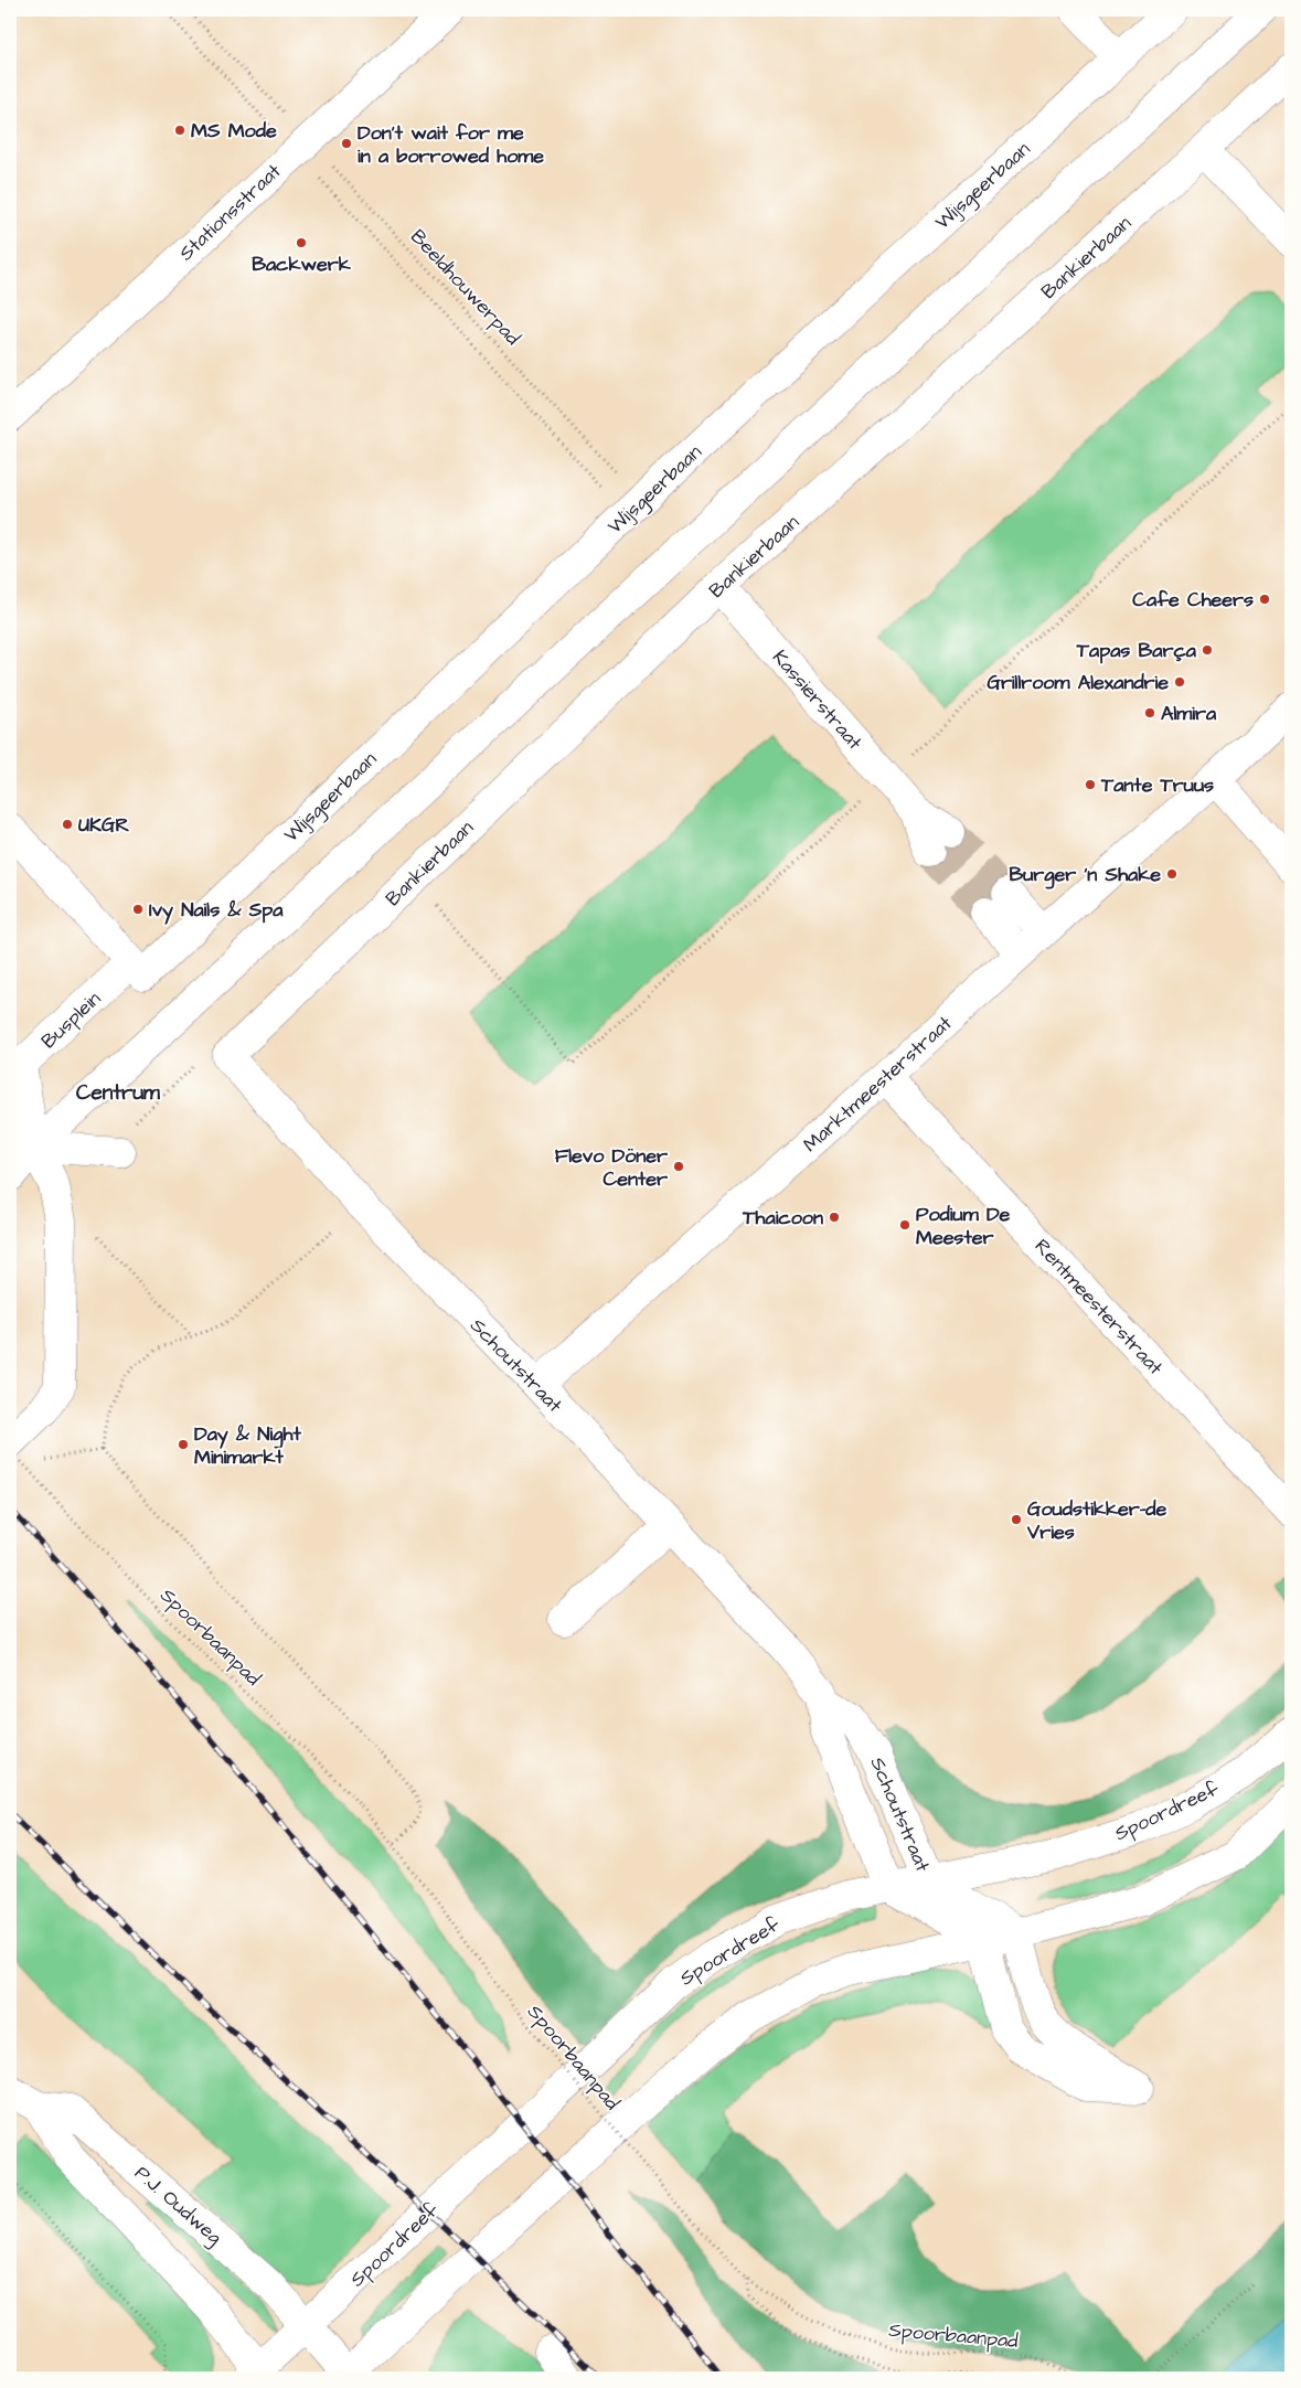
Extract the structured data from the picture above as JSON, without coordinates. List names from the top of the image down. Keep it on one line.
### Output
{"streets":{"street":["Wijsgeerbaan","Stationsstraat","Bankierbaan","Kassierstraat","Busplein","Marktmeesterstraat","Rentmeesterstraat","Schoutstraat","Spoordreef","P.J. Oudweg"],"path":["Beeldhouwerpad","Spoorbaanpad"]},"crossings":[["Wijsgeerbaan","Beeldhouwerpad"],["Wijsgeerbaan","Busplein"],["Stationsstraat","Beeldhouwerpad"],["Bankierbaan","Kassierstraat"],["Bankierbaan","Schoutstraat"],["Marktmeesterstraat","Rentmeesterstraat"],["Marktmeesterstraat","Schoutstraat"],["Schoutstraat","Spoordreef"],["Spoordreef","P.J. Oudweg"]],"districts":["Centrum"],"places":["MS Mode","Don't wait for me in a borrowed home","Backwerk","Cafe Cheers","Tapas Barça","Grillroom Alexandrie","Almira","Tante Truus","UKGR","Burger 'n Shake","Ivy Nails & Spa","Flevo Döner Center","Thaicoon","Podium De Meester","Day & Night Minimarkt","Goudstikker-de Vries"]}
